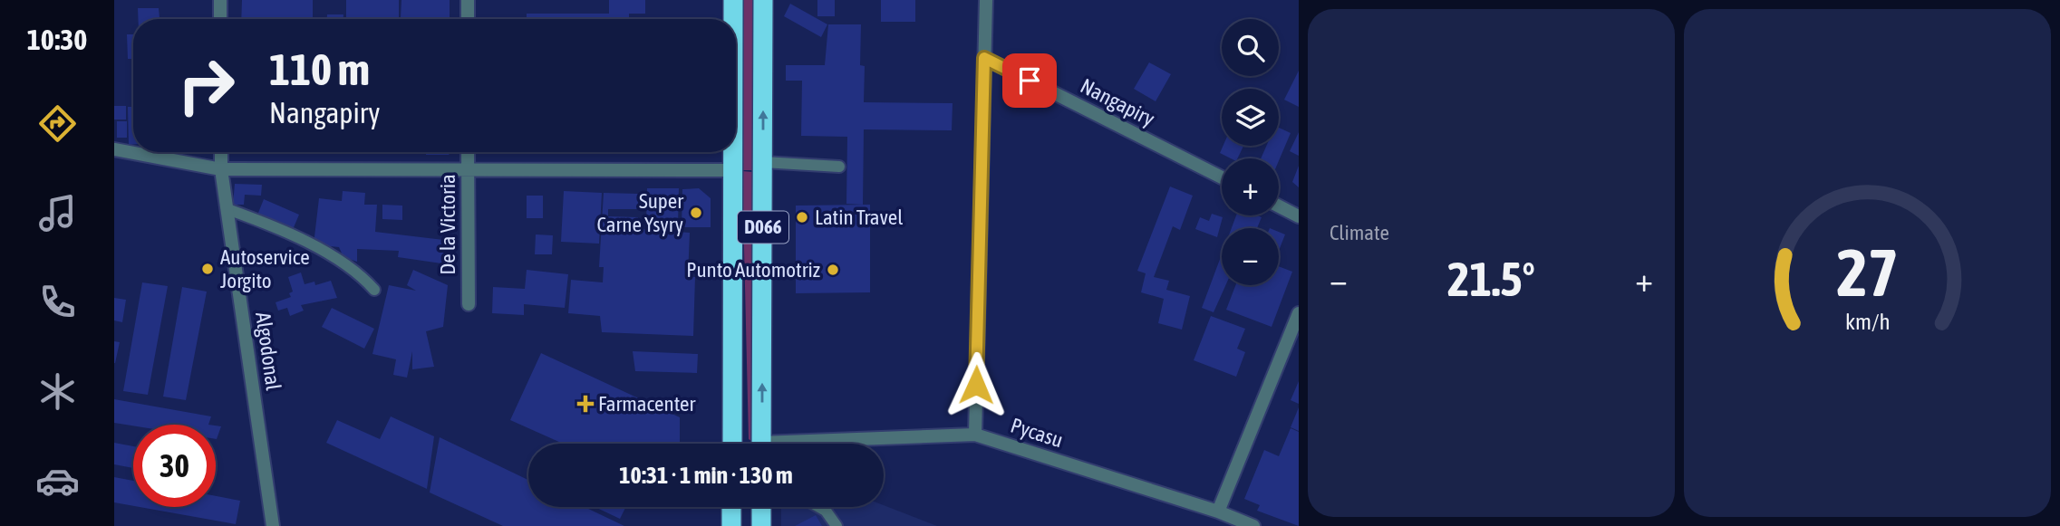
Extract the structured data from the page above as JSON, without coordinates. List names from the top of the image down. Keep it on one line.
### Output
{"streets":{"highway":["D066"],"street":["Nangapiry","De la Victoria","Algodonal","Pycasu"]},"places":{"other":["Super Carne Ysyry","Latin Travel","Autoservice Jorgito","Punto Automotriz"],"health":["Farmacenter"]},"page":{"tabs":"10:30","tile":"Climate","map_buttons":["+","−"],"turn":["110 m","Nangapiry"],"heat":["−","21.5°","+"],"limit":"30","trip":"10:31 · 1 min · 130 m","gauge":["27","km/h"]}}
